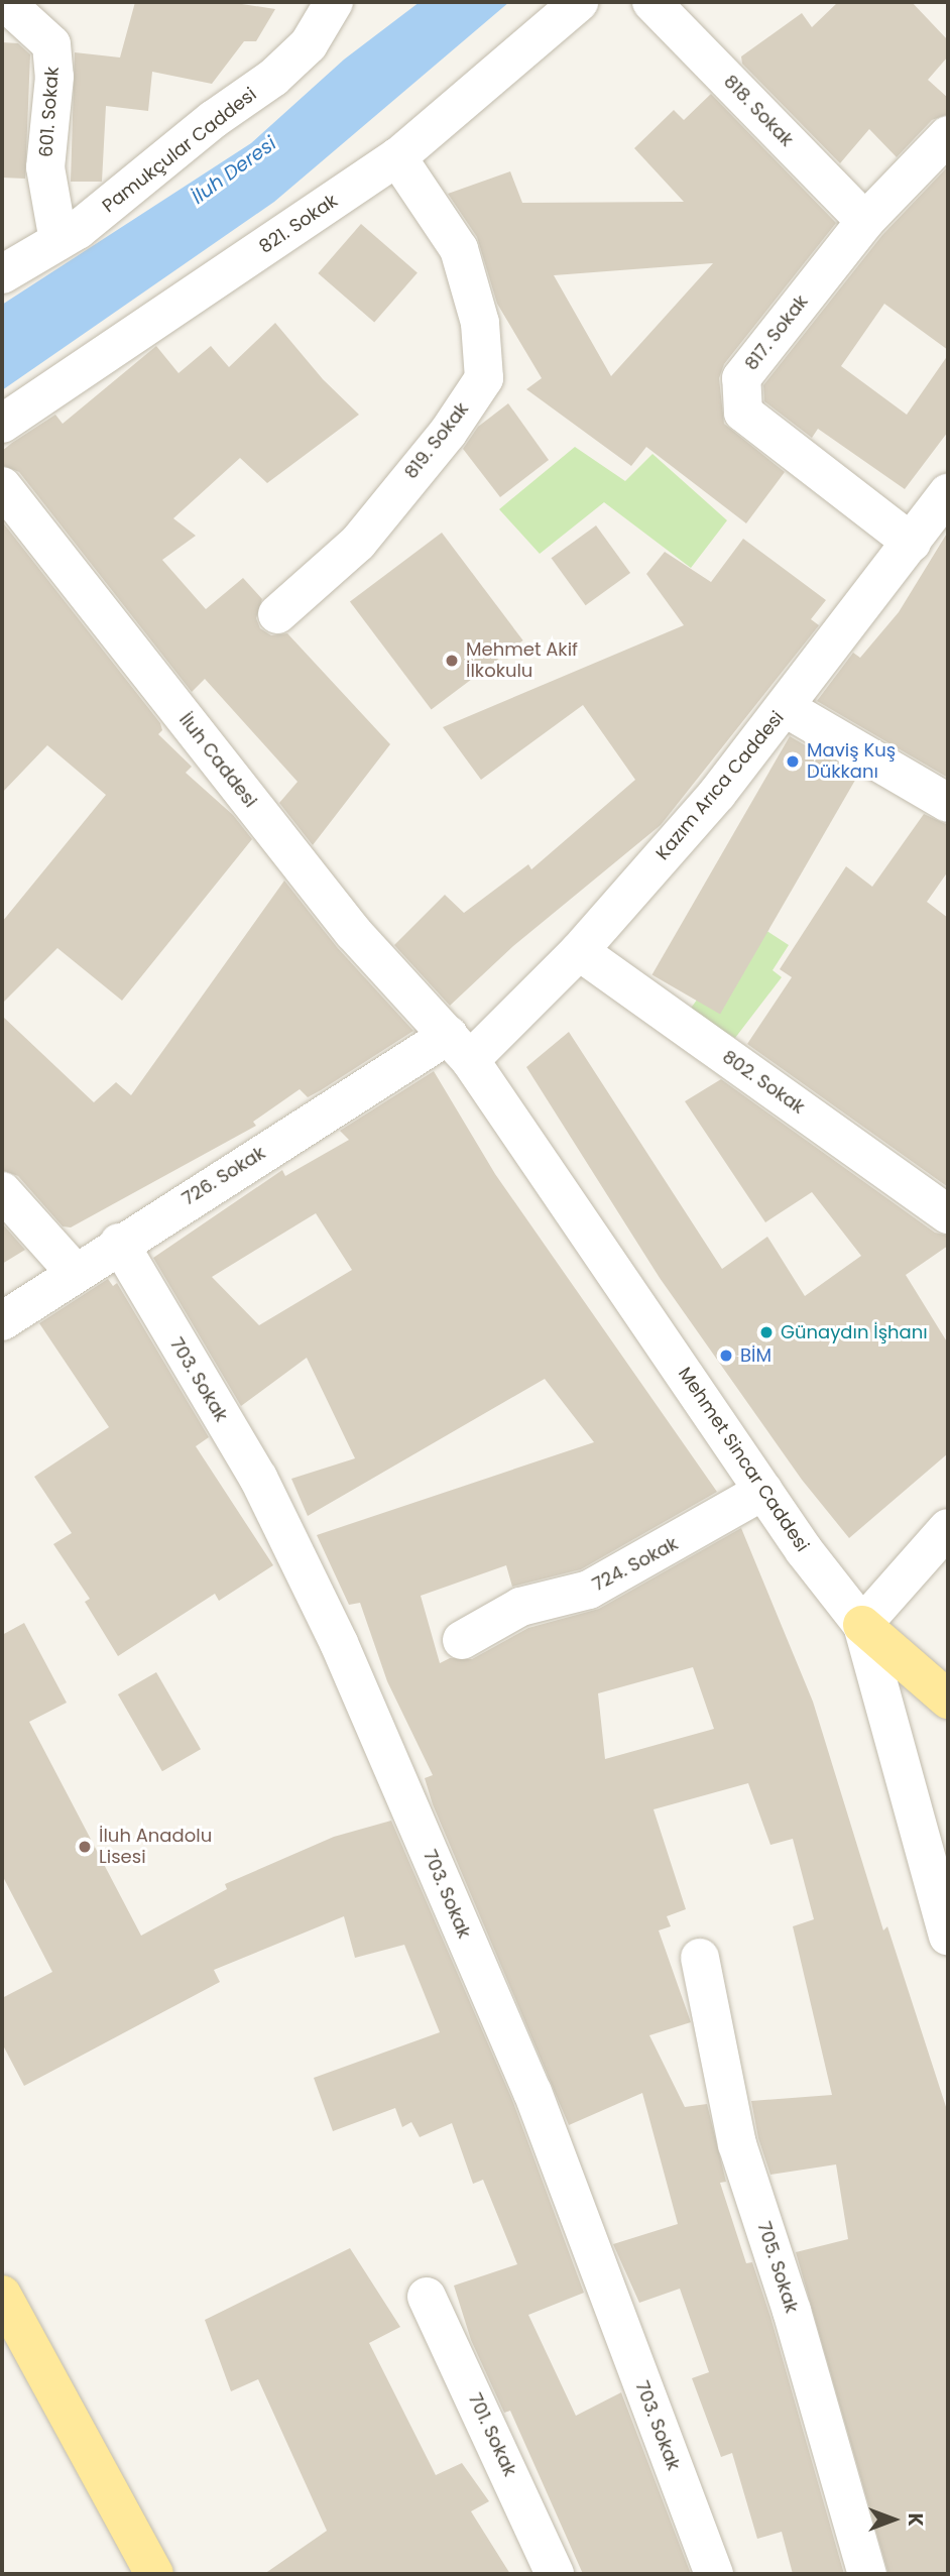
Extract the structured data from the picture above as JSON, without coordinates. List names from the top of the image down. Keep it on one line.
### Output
{"streets":{"street":["818. Sokak","601. Sokak","Pamukçular Caddesi","821. Sokak","817. Sokak","819. Sokak","İluh Caddesi","Kazım Arıca Caddesi","802. Sokak","726. Sokak","703. Sokak","Mehmet Sincar Caddesi","724. Sokak","705. Sokak","701. Sokak"]},"crossings":[["818. Sokak","817. Sokak"],["601. Sokak","Pamukçular Caddesi"],["821. Sokak","819. Sokak"],["817. Sokak","Kazım Arıca Caddesi"],["İluh Caddesi","Kazım Arıca Caddesi"],["İluh Caddesi","726. Sokak"],["İluh Caddesi","Mehmet Sincar Caddesi"],["Kazım Arıca Caddesi","802. Sokak"],["Kazım Arıca Caddesi","726. Sokak"],["Kazım Arıca Caddesi","Mehmet Sincar Caddesi"],["726. Sokak","703. Sokak"],["726. Sokak","Mehmet Sincar Caddesi"],["Mehmet Sincar Caddesi","724. Sokak"]],"water":["İluh Deresi"],"places":["Mehmet Akif İlkokulu","Maviş Kuş Dükkanı","Günaydın İşhanı","BİM","İluh Anadolu Lisesi"],"north":"right"}
